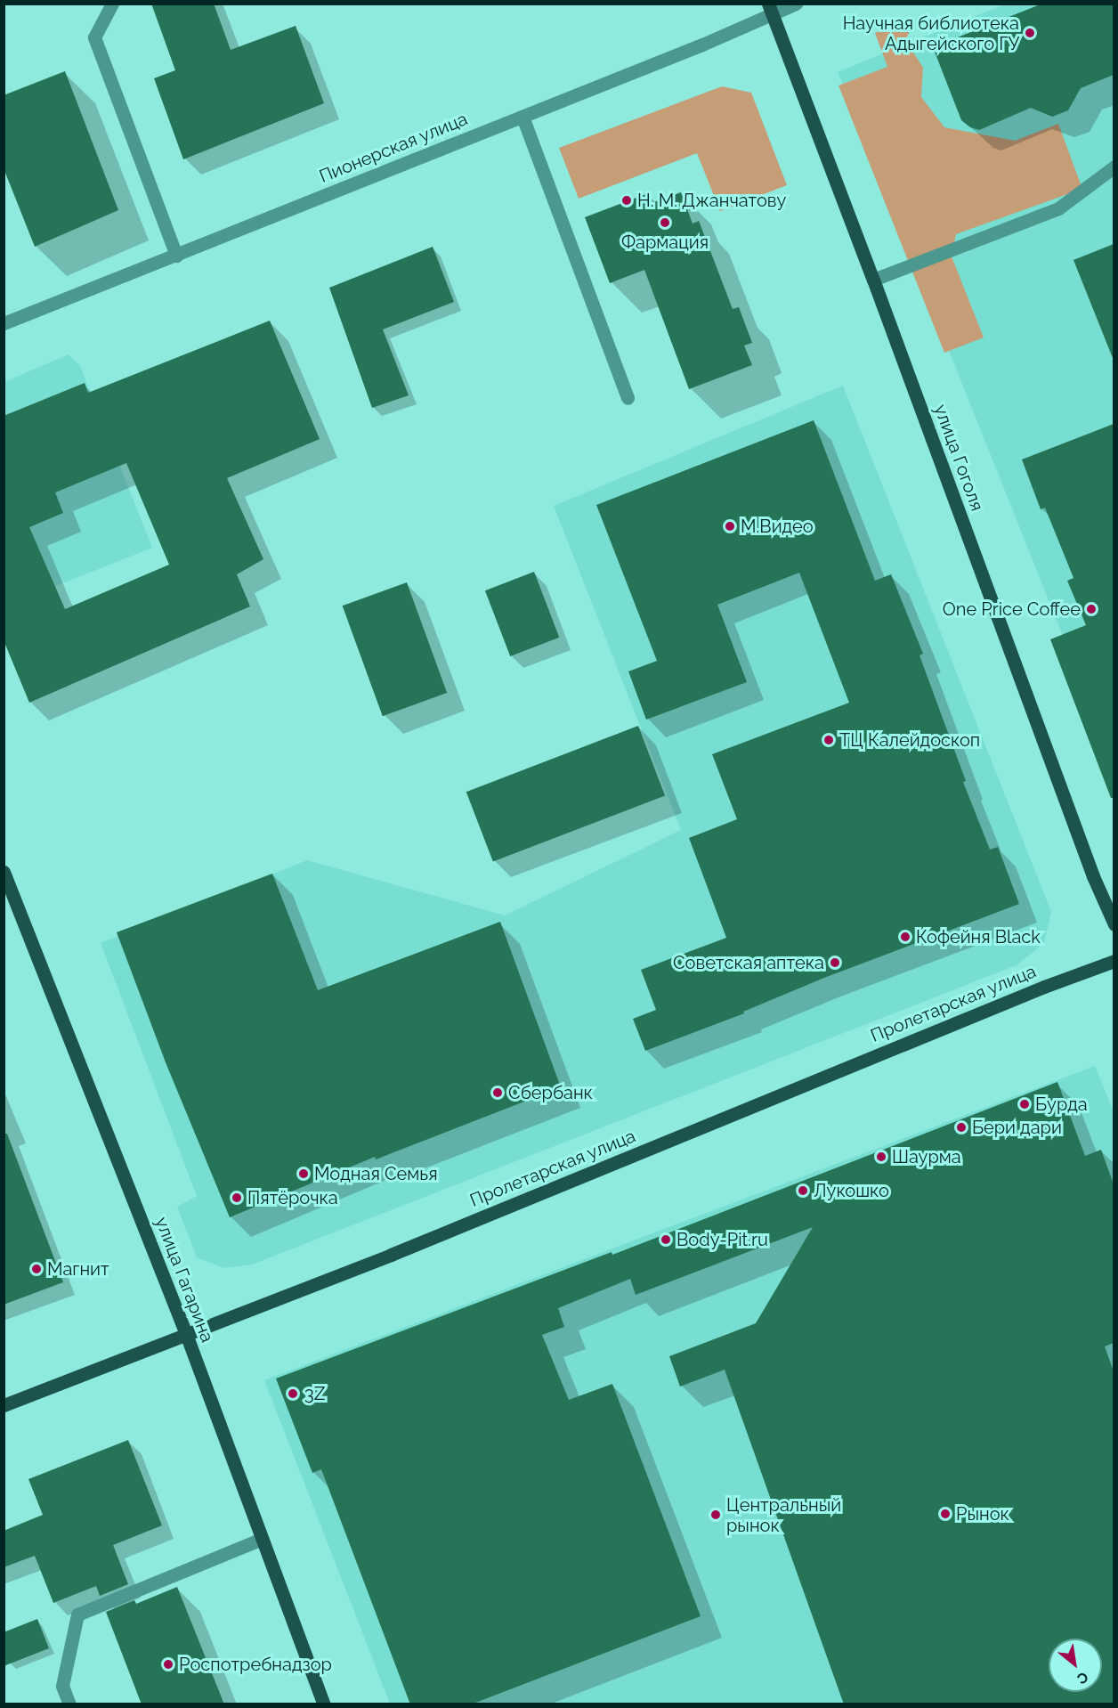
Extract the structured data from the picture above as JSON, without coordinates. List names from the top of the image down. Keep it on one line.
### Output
{"streets":{"main road":["улица Гоголя","Пролетарская улица","улица Гагарина"],"street":["Пионерская улица"]},"crossings":[["Пионерская улица","улица Гоголя"],["Пролетарская улица","улица Гагарина"]],"places":["Научная библиотека Адыгейского ГУ","Н. М. Джанчатову","Фармация","М.Видео","One Price Coffee","ТЦ Калейдоскоп","Кофейня Black","Советская аптека","Сбербанк","Бурда","Бери дари","Шаурма","Модная Семья","Лукошко","Пятёрочка","Body-Pit.ru","Магнит","3Z","Рынок","Центральный рынок","Роспотребнадзор"],"north":"bottom right"}
